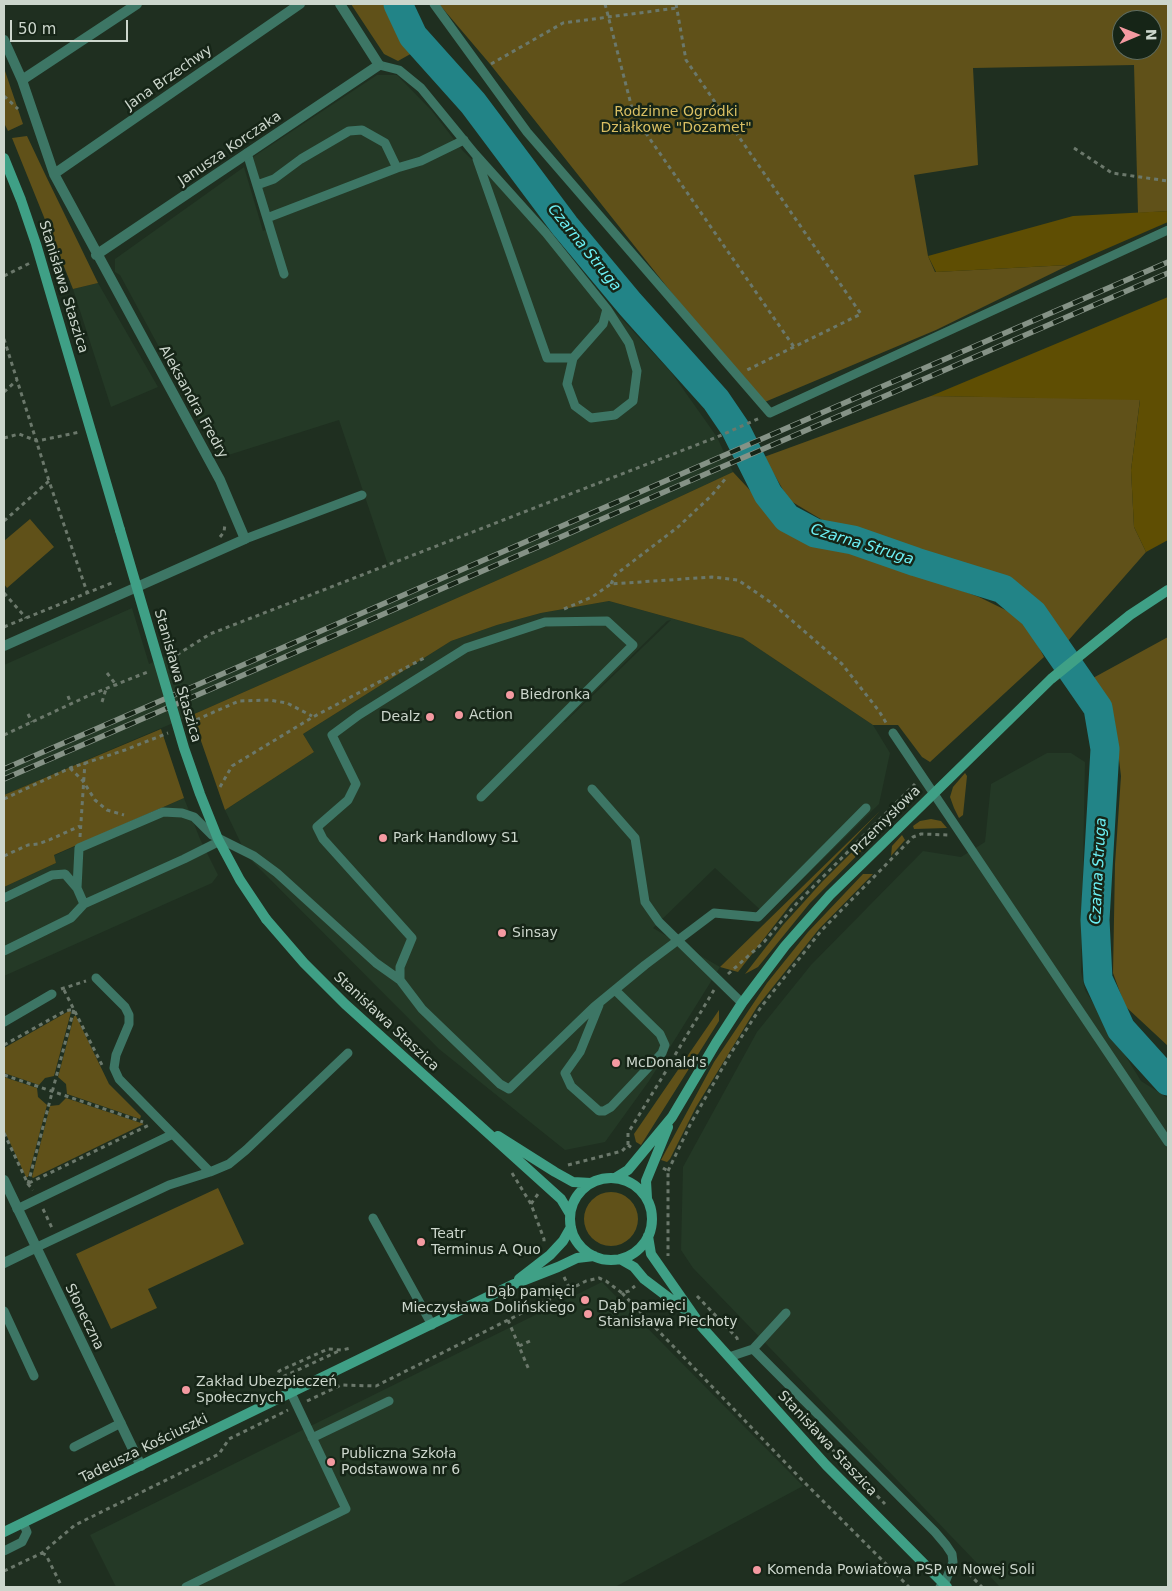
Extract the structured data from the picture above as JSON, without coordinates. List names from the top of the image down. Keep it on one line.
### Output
{"streets":{"street":["Jana Brzechwy","Janusza Korczaka","Stanisława Staszica","Aleksandra Fredry","Przemysłowa","Słoneczna","Tadeusza Kościuszki"]},"crossings":[["Jana Brzechwy","Aleksandra Fredry"],["Janusza Korczaka","Aleksandra Fredry"],["Stanisława Staszica","Przemysłowa"],["Stanisława Staszica","Tadeusza Kościuszki"],["Przemysłowa","Tadeusza Kościuszki"],["Słoneczna","Tadeusza Kościuszki"]],"water":["Czarna Struga"],"parks":["Rodzinne Ogródki Działkowe \"Dozamet\""],"places":["Biedronka","Action","Dealz","Park Handlowy S1","Sinsay","McDonald's","Teatr Terminus A Quo","Dąb pamięci Mieczysława Dolińskiego","Dąb pamięci Stanisława Piechoty","Zakład Ubezpieczeń Społecznych","Publiczna Szkoła Podstawowa nr 6","Komenda Powiatowa PSP w Nowej Soli"],"scale_bar":"50 m","north":"right"}
